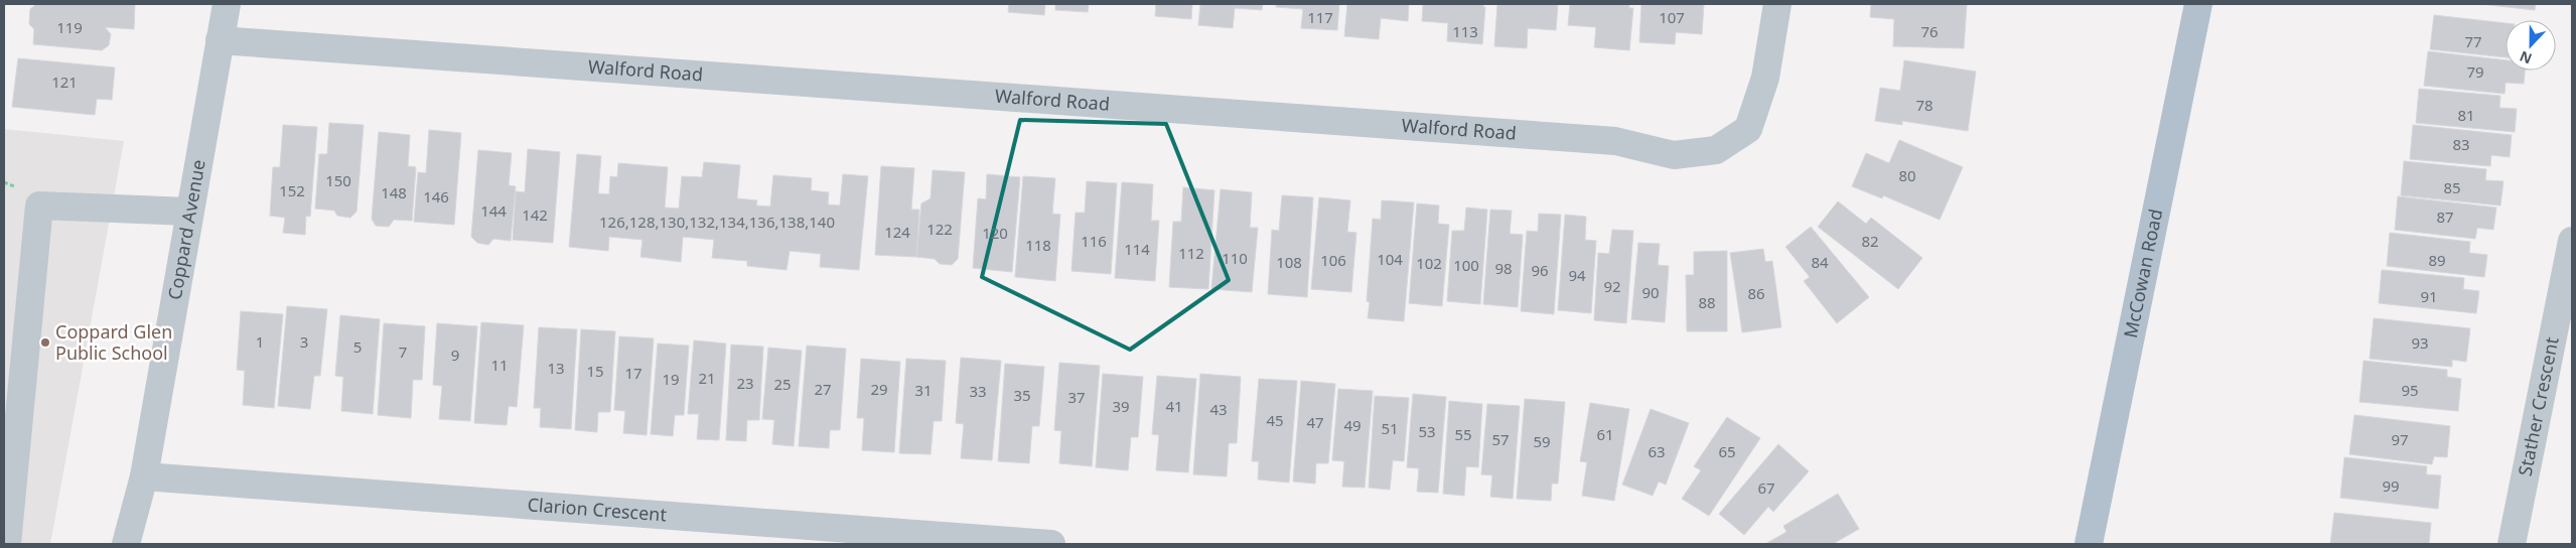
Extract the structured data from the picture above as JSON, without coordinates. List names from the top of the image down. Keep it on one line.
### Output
{"streets":{"main road":["McCowan Road"],"street":["Walford Road","Coppard Avenue","Stather Crescent","Clarion Crescent"]},"crossings":[["Walford Road","Coppard Avenue"],["Coppard Avenue","Clarion Crescent"]],"places":["Coppard Glen Public School"],"house_numbers":["117","107","119","113","76","77","79","121","78","81","83","80","150","85","152","148","146","144","142","87","126,128,130,132,134,136,138,140","122","124","120","116","82","118","114","112","110","104","106","89","108","84","102","100","98","96","94","92","90","86","91","88","1","3","93","5","7","9","11","13","15","17","21","19","23","25","27","29","31","95","33","35","37","39","41","43","45","47","49","51","53","55","61","57","97","59","63","65","99","67"],"north":"bottom"}
